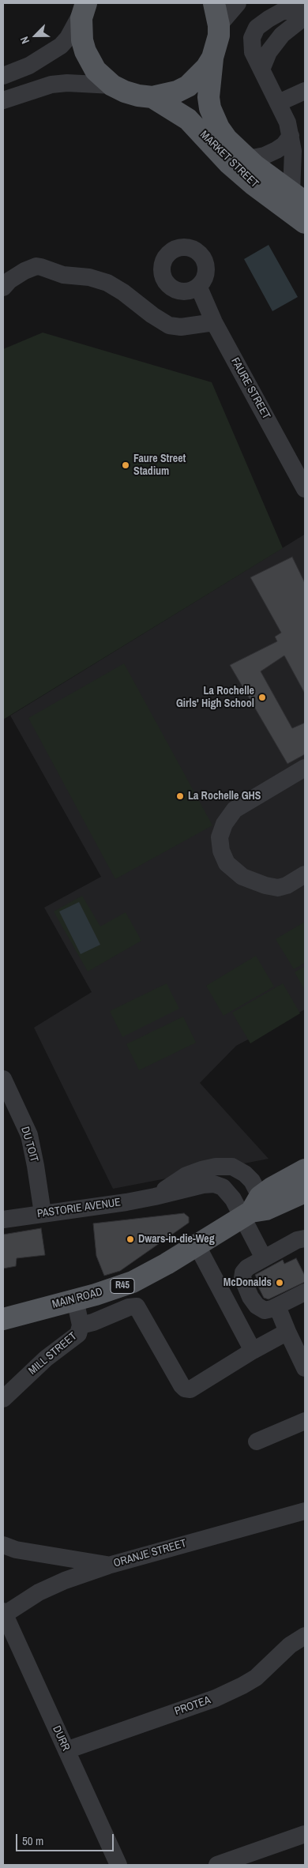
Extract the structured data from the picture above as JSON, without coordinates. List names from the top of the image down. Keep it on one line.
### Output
{"streets":{"main road":["MARKET STREET","R45","MAIN ROAD"],"street":["FAURE STREET","DU TOIT","PASTORIE AVENUE","MILL STREET","ORANJE STREET","PROTEA","DURR"]},"crossings":[["DU TOIT","PASTORIE AVENUE"],["PASTORIE AVENUE","MAIN ROAD"],["MAIN ROAD","MILL STREET"],["ORANJE STREET","DURR"],["PROTEA","DURR"]],"places":["Faure Street Stadium","La Rochelle Girls' High School","La Rochelle GHS","Dwars-in-die-Weg","McDonalds"],"scale_bar":"50 m","north":"bottom left"}
